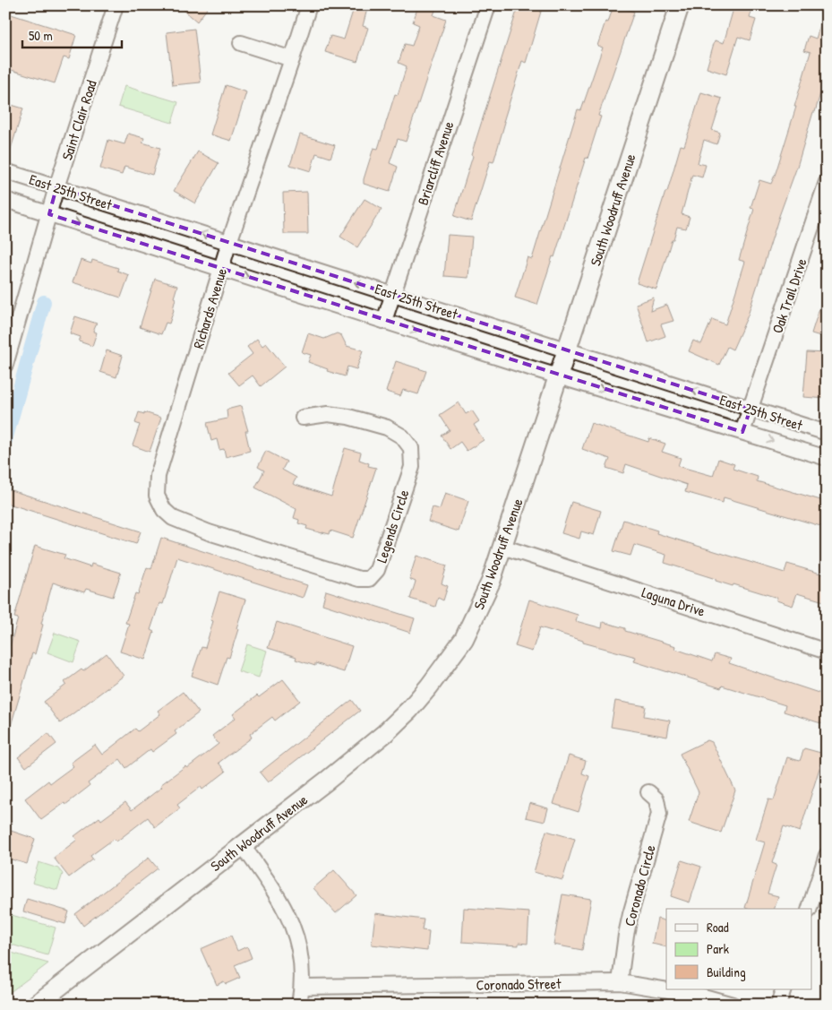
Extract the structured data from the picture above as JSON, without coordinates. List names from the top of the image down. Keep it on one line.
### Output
{"streets":{"main road":["South Woodruff Avenue"],"street":["Saint Clair Road","Briarcliff Avenue","East 25th Street","Oak Trail Drive","Richards Avenue","Legends Circle","Laguna Drive","Coronado Circle","Coronado Street"]},"crossings":[["Saint Clair Road","East 25th Street"],["Briarcliff Avenue","East 25th Street"],["East 25th Street","South Woodruff Avenue"],["East 25th Street","Oak Trail Drive"],["East 25th Street","Richards Avenue"],["South Woodruff Avenue","Laguna Drive"],["Richards Avenue","Legends Circle"],["Coronado Circle","Coronado Street"]],"legend":["Road","Park","Building"],"scale_bar":"50 m"}
